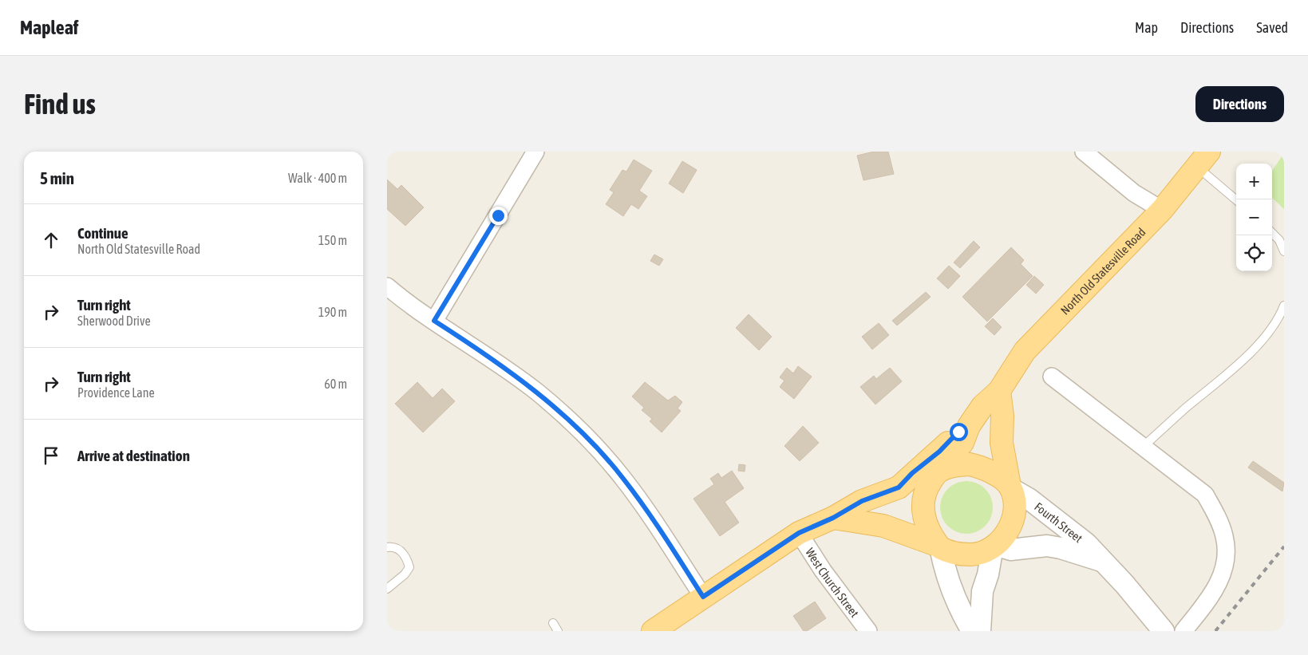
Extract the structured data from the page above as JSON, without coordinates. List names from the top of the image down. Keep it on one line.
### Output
{"streets":{"main road":["North Old Statesville Road"],"street":["Fourth Street","West Church Street"]},"crossings":[["North Old Statesville Road","Fourth Street"],["North Old Statesville Road","West Church Street"]],"page":{"header":"Mapleaf","nav":["Map","Directions","Saved"],"buttons":"Directions","title":"Find us","heading":["5 min","Walk · 400 m"],"map_buttons":["+","−"],"list":[["Continue","North Old Statesville Road","150 m"],["Turn right","Sherwood Drive","190 m"],["Turn right","Providence Lane","60 m"],"Arrive at destination"]}}
